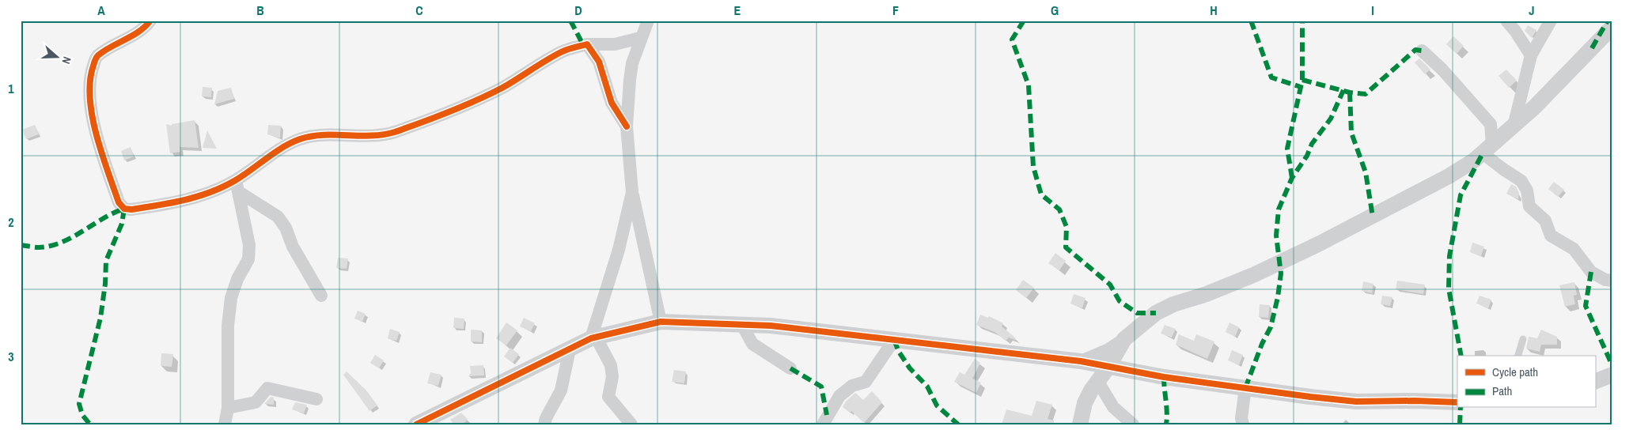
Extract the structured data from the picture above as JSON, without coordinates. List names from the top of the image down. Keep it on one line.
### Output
{"legend":["Cycle path","Path"],"north":"right","grid":{"columns":["A","B","C","D","E","F","G","H","I","J"],"rows":["1","2","3"]}}
